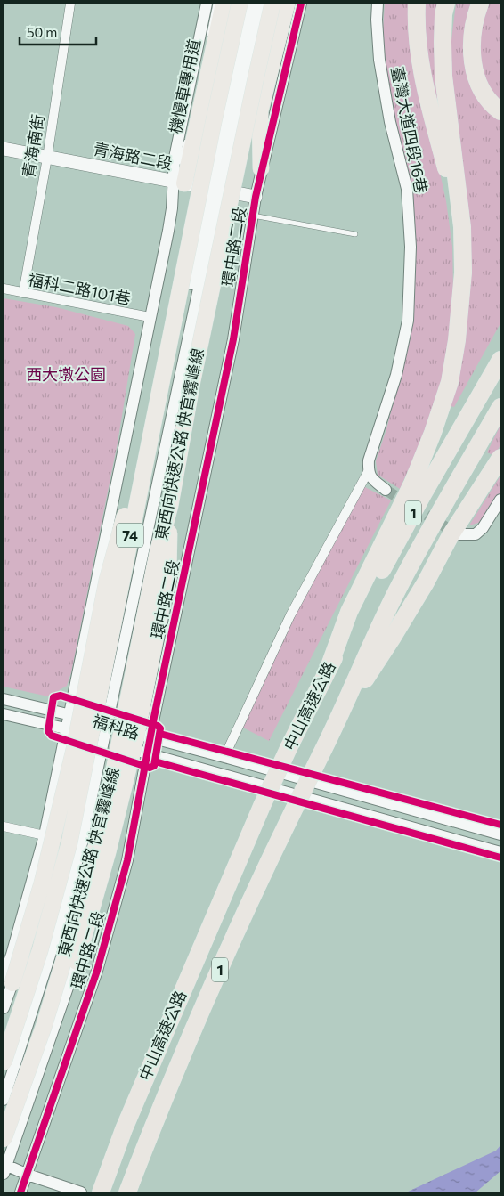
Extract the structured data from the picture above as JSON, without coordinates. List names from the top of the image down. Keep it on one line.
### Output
{"streets":{"highway":["東西向快速公路 快官霧峰線","1","74","中山高速公路"],"main road":["青海路二段"],"street":["臺灣大道四段16巷","青海南街","環中路二段","福科二路101巷","福科路"],"lane":["機慢車專用道"]},"crossings":[["機慢車專用道","青海路二段"],["青海南街","青海路二段"],["青海南街","福科二路101巷"],["青海路二段","環中路二段"],["環中路二段","福科路"],["東西向快速公路 快官霧峰線","74"]],"parks":["西大墩公園"],"scale_bar":"50 m"}
